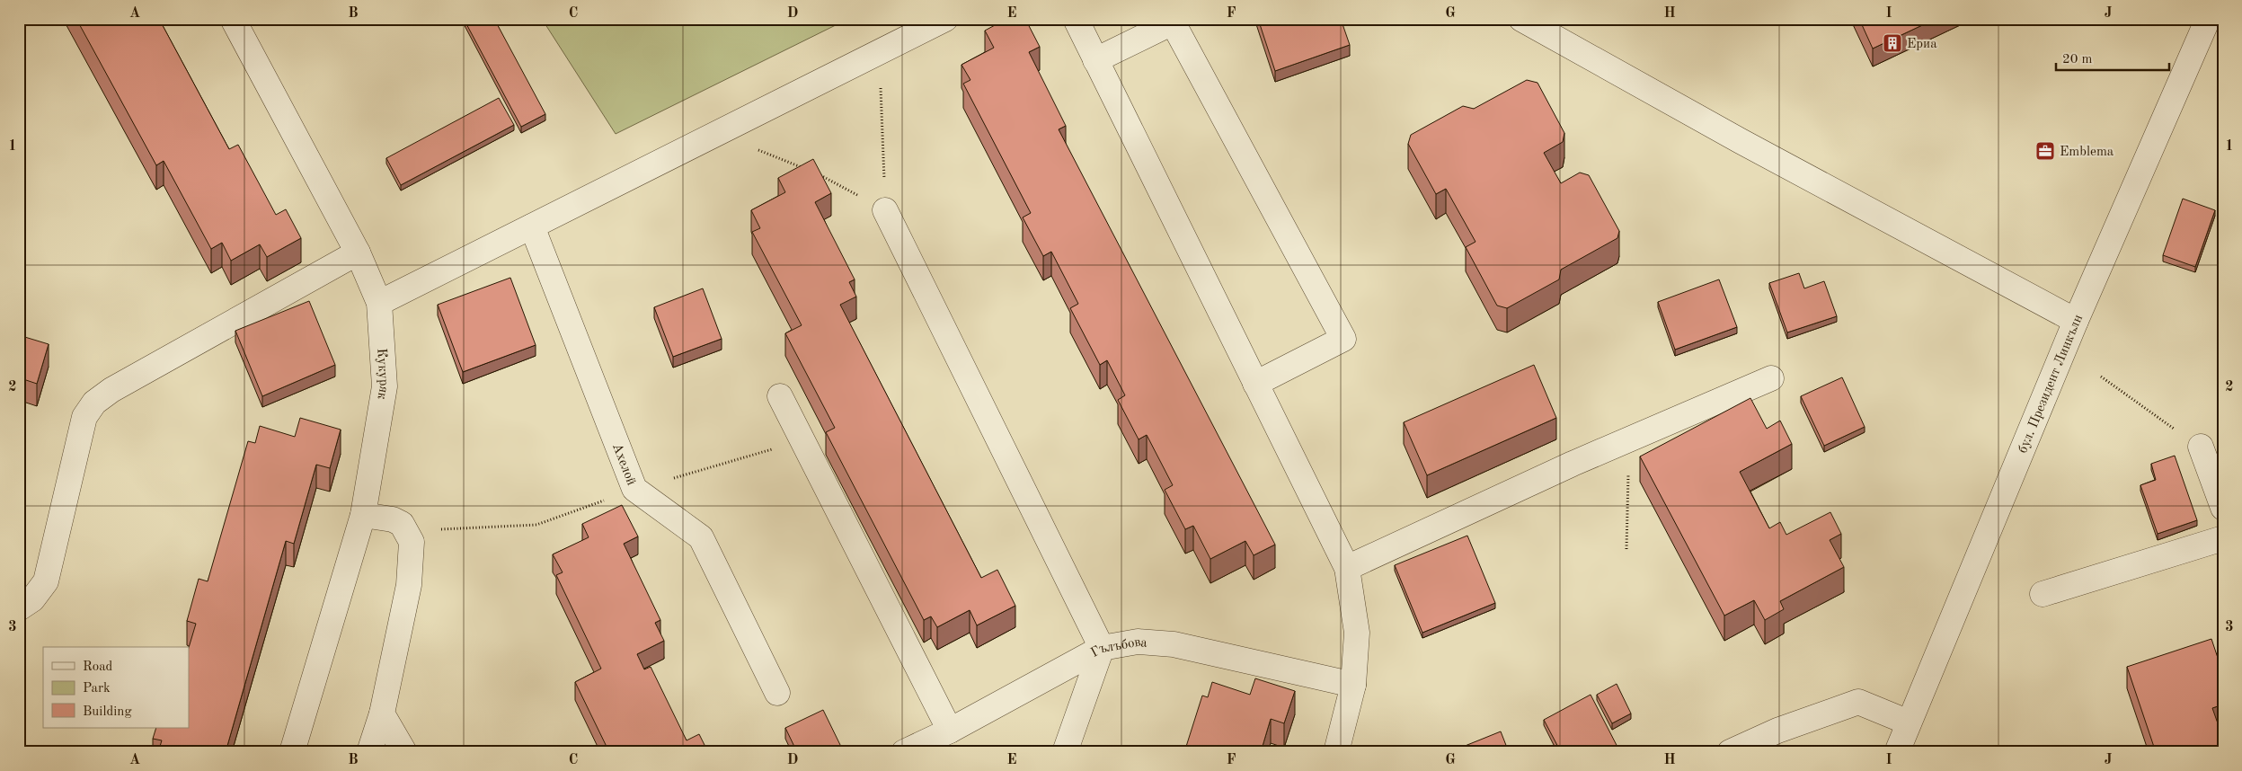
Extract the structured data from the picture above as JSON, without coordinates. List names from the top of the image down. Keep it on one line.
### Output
{"streets":{"street":["Кукуряк","бул. Президент Линкълн","Ахелой","Гълъбова"]},"places":{"building":["Ериа"],"office":["Emblema"]},"legend":["Road","Park","Building"],"scale_bar":"20 m","grid":{"columns":["A","B","C","D","E","F","G","H","I","J"],"rows":["1","2","3"]}}
